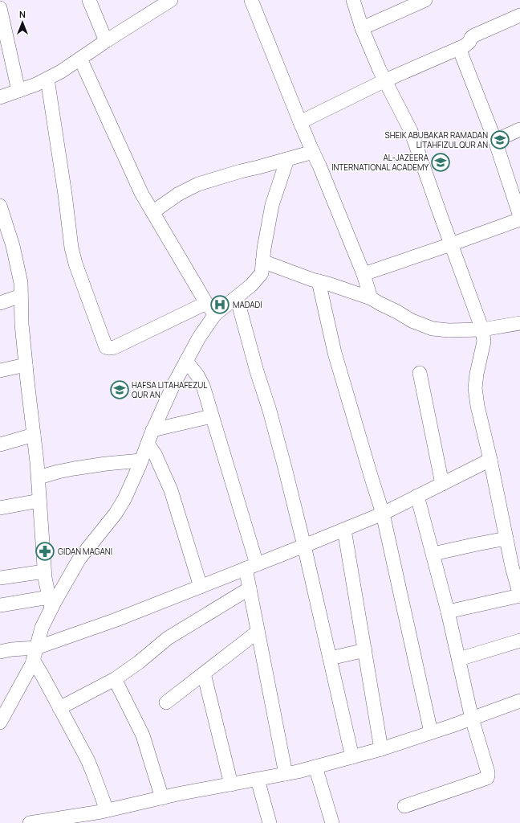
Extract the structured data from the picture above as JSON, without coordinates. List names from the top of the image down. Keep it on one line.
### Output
{"places":{"school or university":["SHEIK ABUBAKAR RAMADAN LITAHFIZUL QUR AN","AL-JAZEERA INTERNATIONAL ACADEMY","HAFSA LITAHAFEZUL QUR AN"],"hospital":["MADADI"],"pharmacy":["GIDAN MAGANI"]},"north":"top"}
